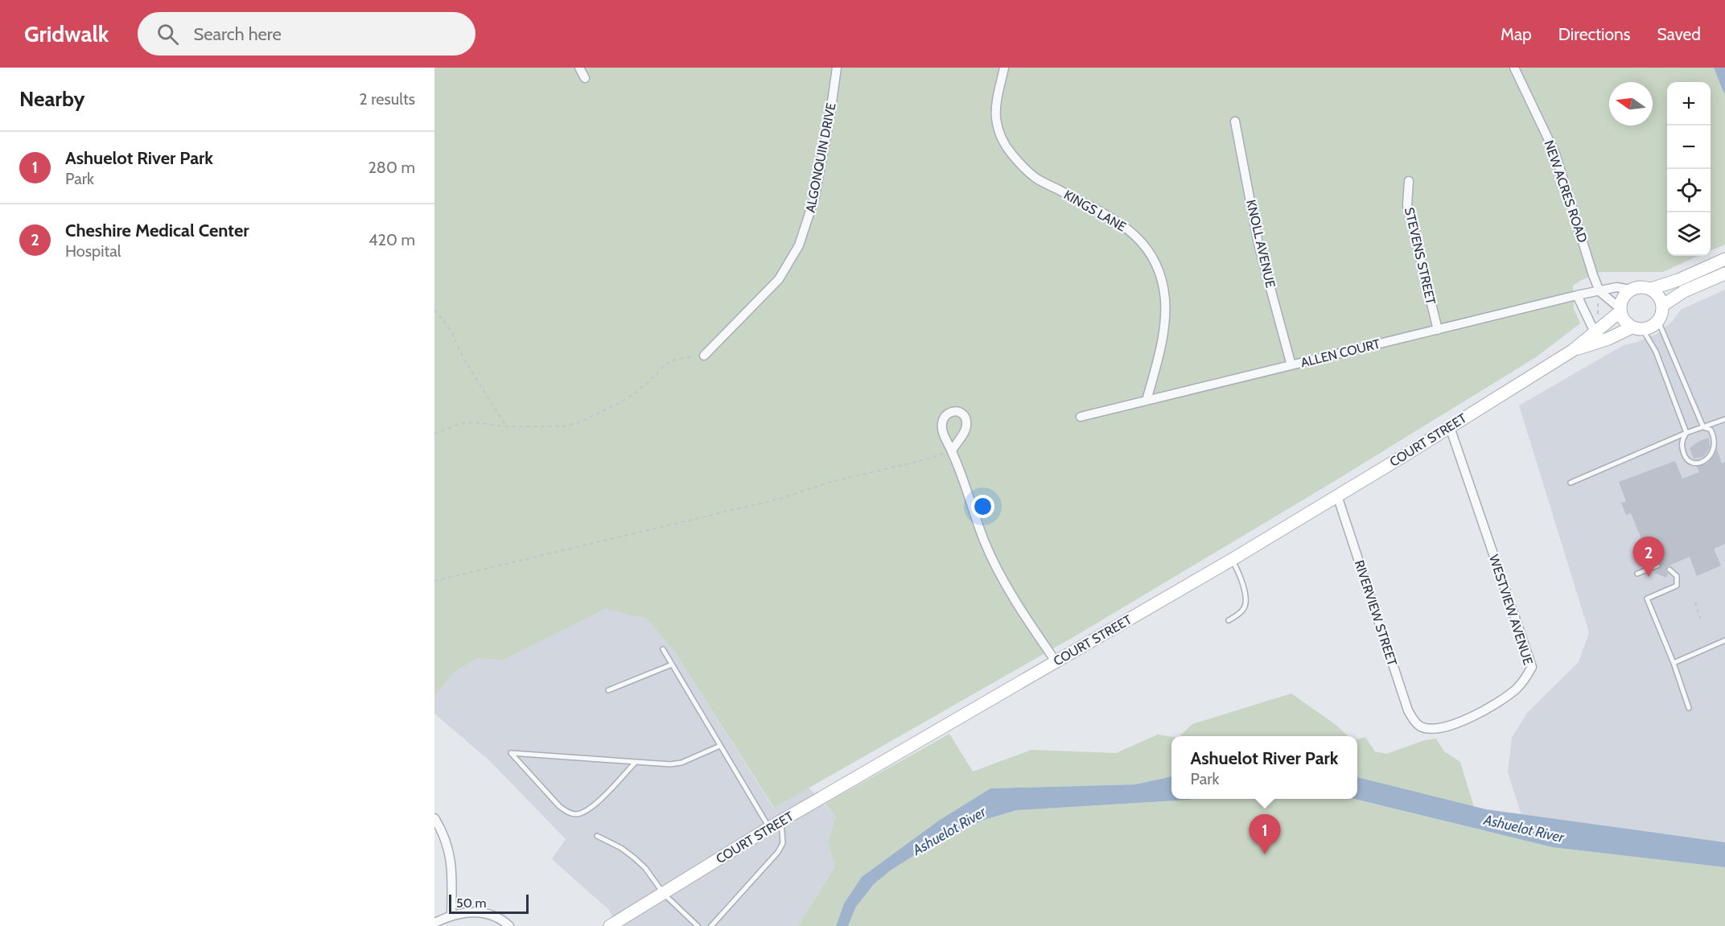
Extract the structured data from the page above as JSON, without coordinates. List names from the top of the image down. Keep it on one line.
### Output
{"streets":{"main road":["COURT STREET"],"street":["ALGONQUIN DRIVE","NEW ACRES ROAD","KINGS LANE","KNOLL AVENUE","STEVENS STREET","ALLEN COURT","WESTVIEW AVENUE","RIVERVIEW STREET"]},"crossings":[["NEW ACRES ROAD","ALLEN COURT"],["KINGS LANE","ALLEN COURT"],["KNOLL AVENUE","ALLEN COURT"],["STEVENS STREET","ALLEN COURT"],["ALLEN COURT","COURT STREET"],["COURT STREET","WESTVIEW AVENUE"],["COURT STREET","RIVERVIEW STREET"],["WESTVIEW AVENUE","RIVERVIEW STREET"]],"water":["Ashuelot River"],"scale_bar":"50 m","north":"left","page":{"header":"Gridwalk","search":"Search here","nav":["Map","Directions","Saved"],"heading":["Nearby","2 results"],"map_buttons":["+","−"],"list":[{"mark":"1","name":"Ashuelot River Park","note":"Park","value":"280 m"},{"mark":"2","name":"Cheshire Medical Center","note":"Hospital","value":"420 m"}],"pins":["2","1"],"popup":["Ashuelot River Park","Park"],"scale":"50 m"}}
